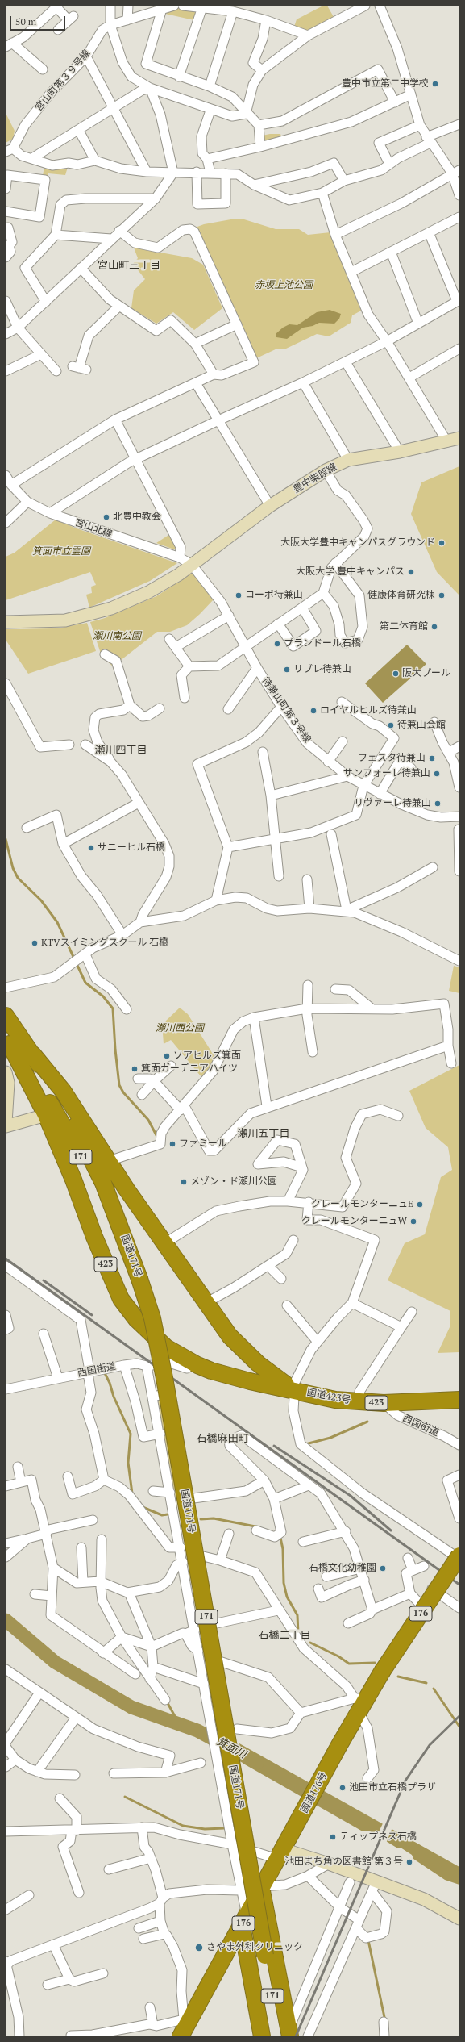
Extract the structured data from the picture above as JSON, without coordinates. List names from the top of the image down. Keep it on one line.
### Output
{"streets":{"highway":["171","国道171号","423","国道423号","176","国道176号"],"street":["宮山町第３９号線","豊中柴原線","宮山北線","待兼山町第３号線","西国街道"]},"crossings":[["豊中柴原線","宮山北線"],["豊中柴原線","待兼山町第３号線"],["宮山北線","待兼山町第３号線"],["国道171号","423"],["423","西国街道"],["423","国道423号"],["西国街道","国道423号"]],"districts":["宮山町三丁目","瀬川四丁目","瀬川五丁目","石橋麻田町","石橋二丁目"],"water":["箕面川"],"parks":["赤坂上池公園","箕面市立霊園","瀬川南公園","瀬川西公園"],"places":["豊中市立第二中学校","北豊中教会","大阪大学豊中キャンパスグラウンド","大阪大学 豊中キャンパス","コーポ待兼山","健康体育研究棟","第二体育館","プランドール石橋","リブレ待兼山","阪大プール","ロイヤルヒルズ待兼山","待兼山会館","フェスタ待兼山","サンフォーレ待兼山","リヴァーレ待兼山","サニーヒル石橋","KTVスイミングスクール 石橋","ソアヒルズ箕面","箕面ガーデニアハイツ","ファミール","メゾン・ド瀬川公園","クレールモンターニュE","クレールモンターニュW","石橋文化幼稚園","池田市立石橋プラザ","ティップネス石橋","池田まち角の図書館 第３号","さやま外科クリニック"],"scale_bar":"50 m"}
